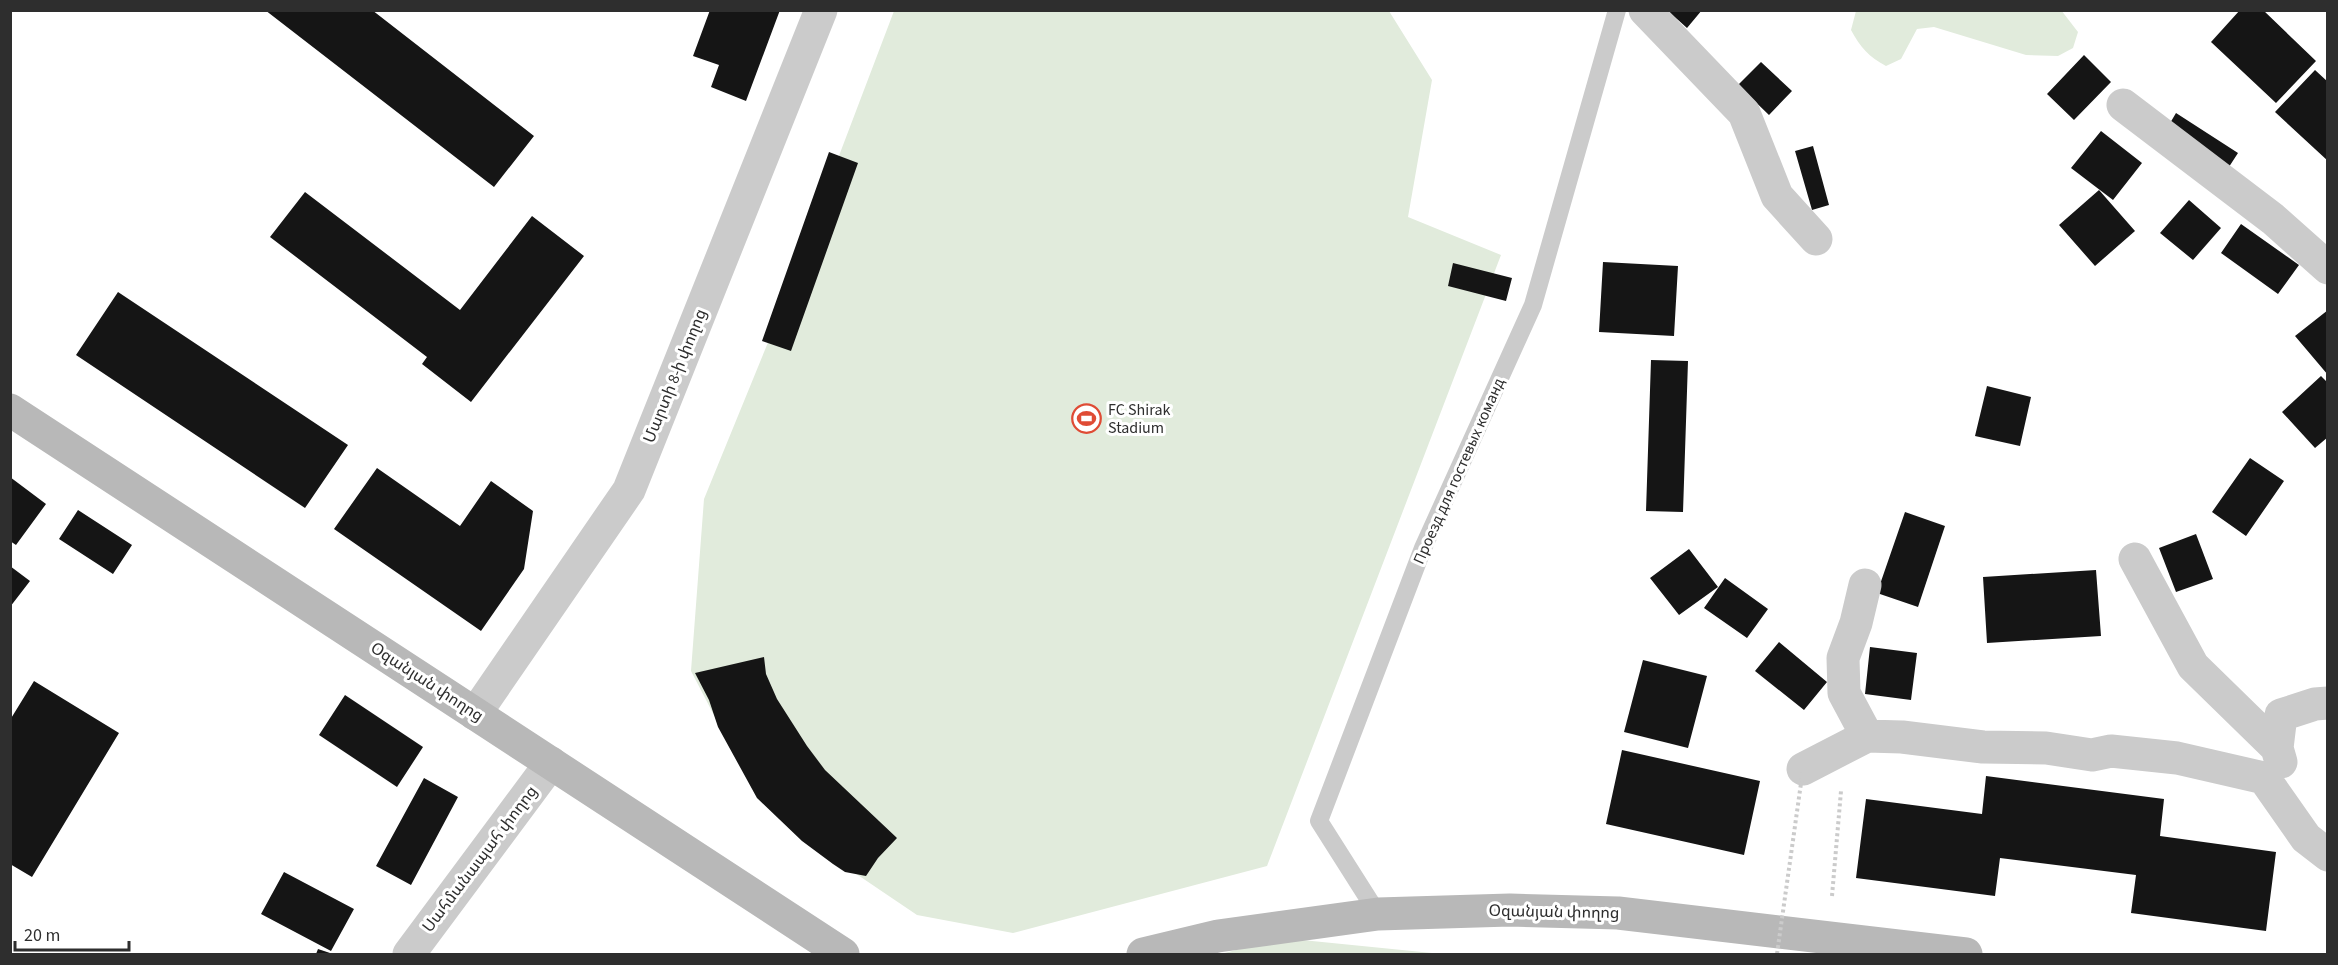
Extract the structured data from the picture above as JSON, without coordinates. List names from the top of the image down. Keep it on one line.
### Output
{"streets":{"main road":["Օզանյան փողոց"],"street":["Մարտի 8-ի փողոց","Սահմանապահ փողոց"],"lane":["Проезд для гостевых команд"]},"crossings":[["Մարտի 8-ի փողոց","Օզանյան փողոց"],["Проезд для гостевых команд","Օզանյան փողոց"],["Օզանյան փողոց","Սահմանապահ փողոց"]],"places":{"sports":["FC Shirak Stadium"]},"scale_bar":"20 m"}
